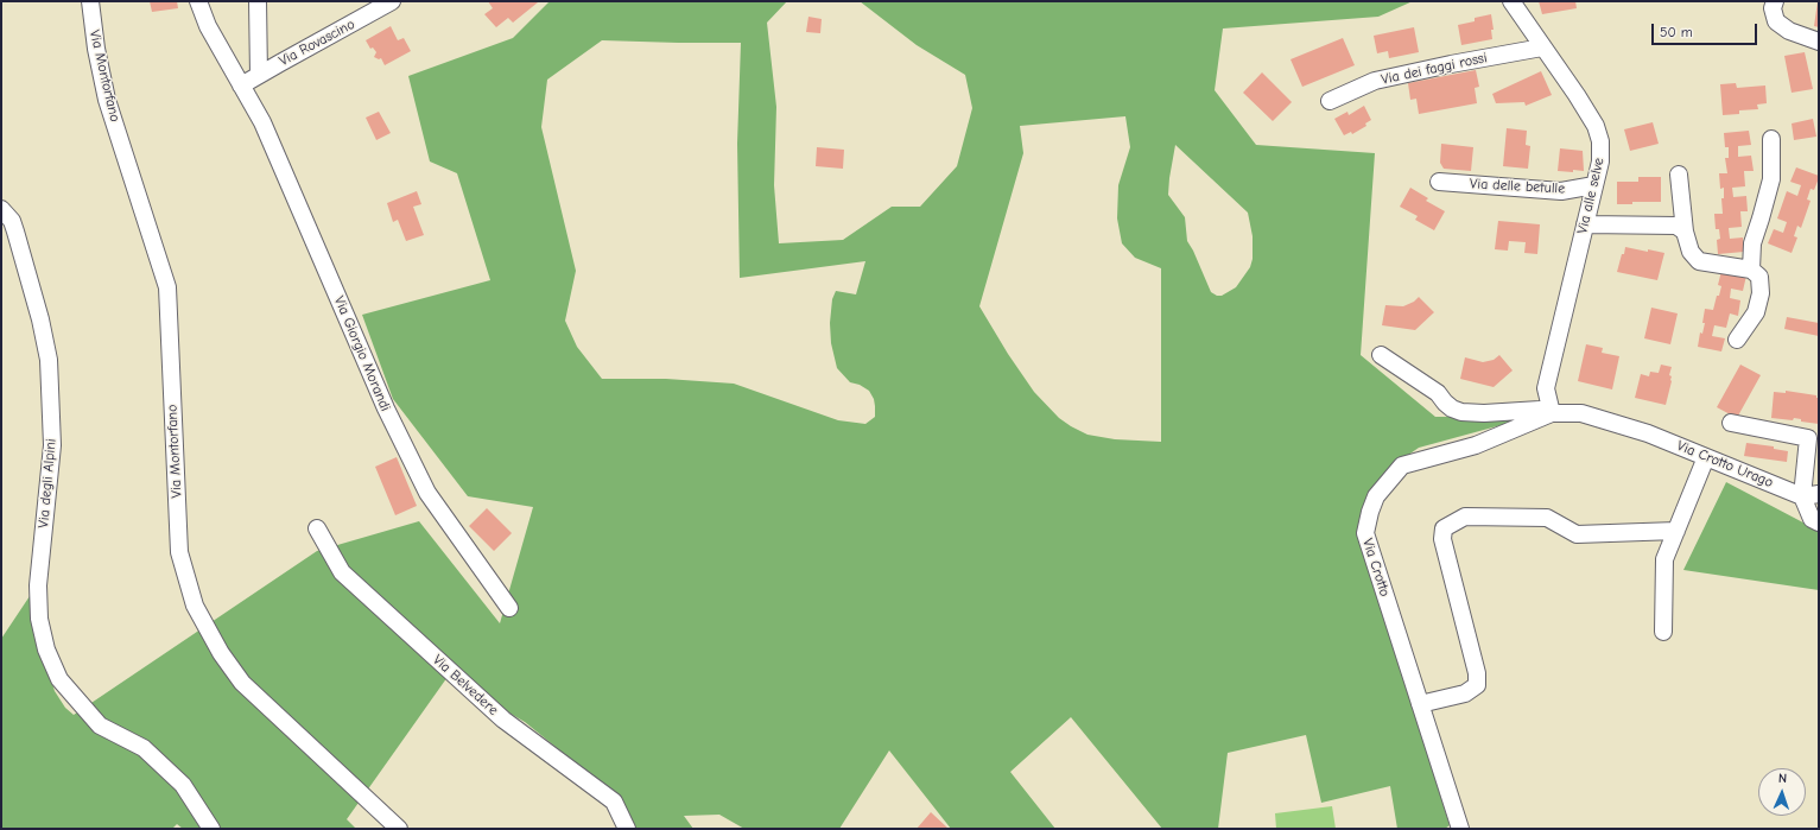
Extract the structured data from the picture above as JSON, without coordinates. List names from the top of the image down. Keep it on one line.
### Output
{"streets":{"street":["Via Rovascino","Via dei faggi rossi","Via Montorfano","Via delle betulle","Via alle selve","Via Giorgio Morandi","Via Crotto Urago","Via degli Alpini","Via Crotto","Via Belvedere"]},"crossings":[["Via Rovascino","Via Giorgio Morandi"],["Via dei faggi rossi","Via alle selve"],["Via delle betulle","Via alle selve"],["Via alle selve","Via Crotto Urago"],["Via alle selve","Via Crotto"],["Via Crotto Urago","Via Crotto"]],"scale_bar":"50 m","north":"top"}
